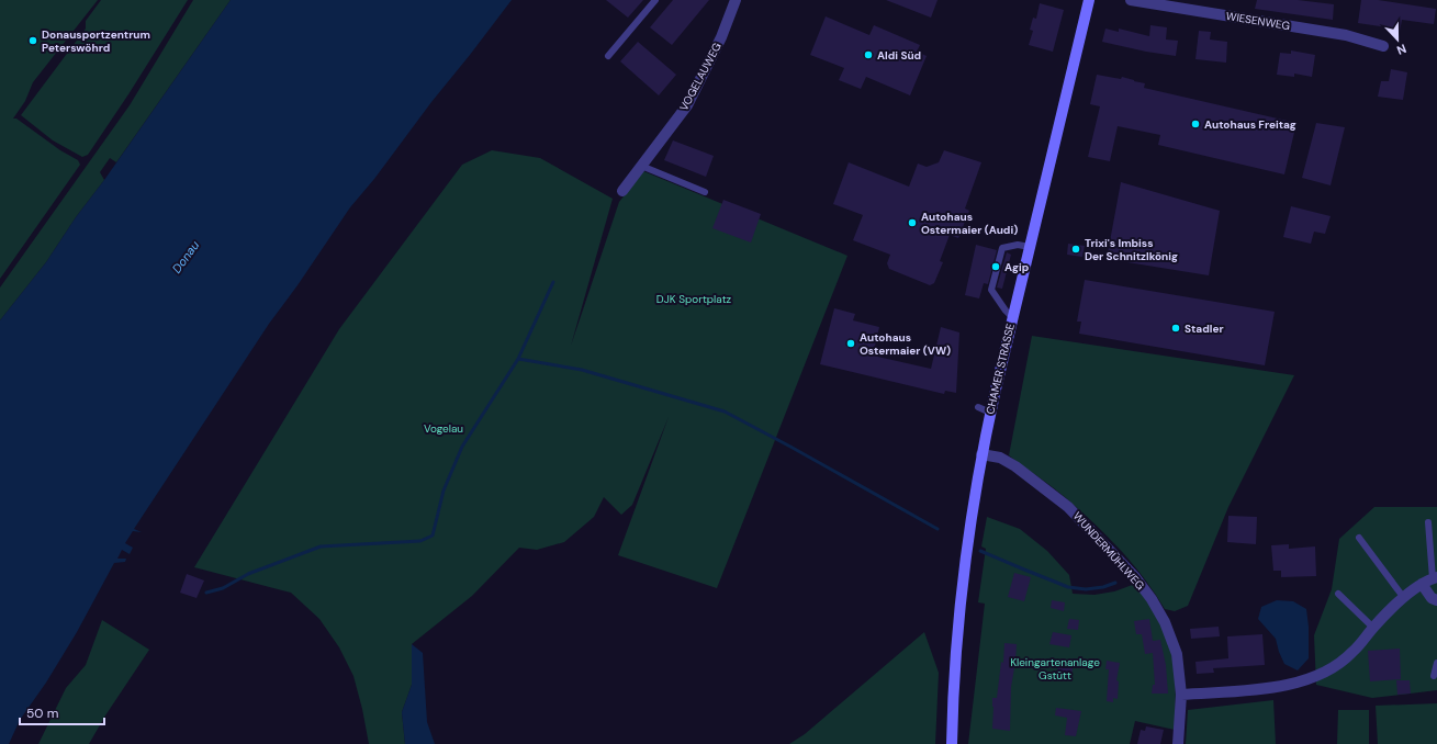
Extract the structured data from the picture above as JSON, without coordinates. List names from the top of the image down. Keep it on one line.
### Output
{"streets":{"main road":["CHAMER STRASSE"],"street":["WIESENWEG","VOGELAUWEG","WUNDERMÜHLWEG"]},"crossings":[["CHAMER STRASSE","WUNDERMÜHLWEG"]],"water":["Donau"],"parks":["DJK Sportplatz","Vogelau","Kleingartenanlage Gstütt"],"places":["Donausportzentrum Peterswöhrd","Aldi Süd","Autohaus Freitag","Autohaus Ostermaier (Audi)","Trixi's Imbiss Der Schnitzlkönig","Agip","Stadler","Autohaus Ostermaier (VW)"],"scale_bar":"50 m","north":"bottom"}
